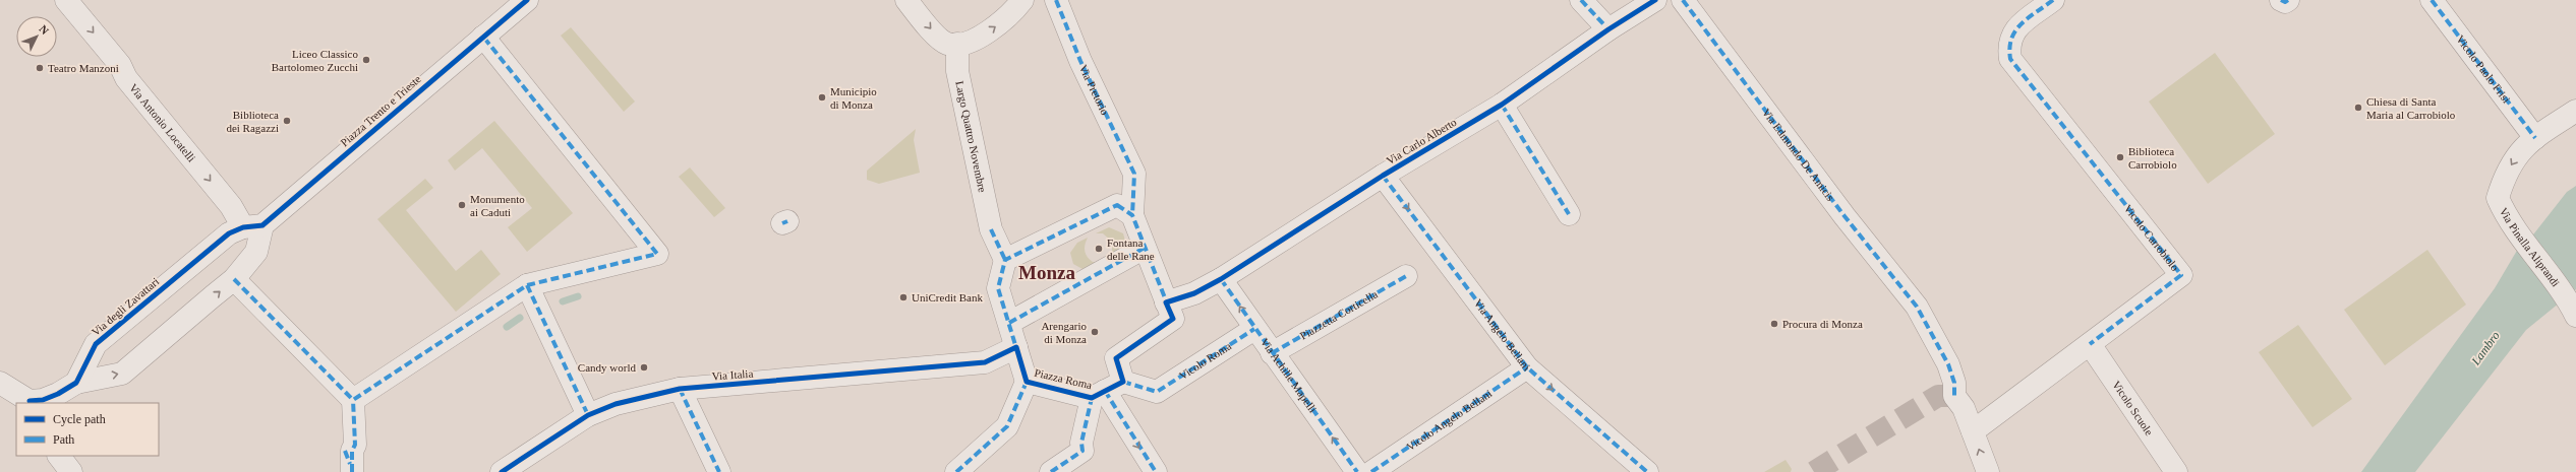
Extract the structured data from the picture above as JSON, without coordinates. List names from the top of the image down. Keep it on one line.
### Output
{"streets":{"street":["Vicolo Paolo Frisi","Via Pretorio","Piazza Trento e Trieste","Via Antonio Locatelli","Largo Quattro Novembre","Via Carlo Alberto","Via Edmondo De Amicis","Vicolo Carrobiolo","Via Pinalla Aliprandi","Via degli Zavattari","Piazzetta Corticella","Via Angelo Bellani","Vicolo Roma","Via Italia","Via Achille Mapelli","Piazza Roma","Vicolo Scuole","Vicolo Angelo Bellani"]},"crossings":[["Vicolo Paolo Frisi","Via Pinalla Aliprandi"],["Via Pretorio","Piazza Roma"],["Piazza Trento e Trieste","Via Antonio Locatelli"],["Piazza Trento e Trieste","Via degli Zavattari"],["Via Antonio Locatelli","Via degli Zavattari"],["Largo Quattro Novembre","Piazza Roma"],["Via Carlo Alberto","Via Angelo Bellani"],["Via Carlo Alberto","Via Achille Mapelli"],["Via Carlo Alberto","Piazza Roma"],["Via Edmondo De Amicis","Vicolo Carrobiolo"],["Vicolo Carrobiolo","Vicolo Scuole"],["Piazzetta Corticella","Via Achille Mapelli"],["Via Angelo Bellani","Vicolo Angelo Bellani"],["Vicolo Roma","Via Achille Mapelli"],["Vicolo Roma","Piazza Roma"],["Via Italia","Piazza Roma"]],"one_way":["Via Antonio Locatelli","Via Pinalla Aliprandi","Via Achille Mapelli"],"districts":["Monza"],"water":["Lambro"],"places":["Liceo Classico Bartolomeo Zucchi","Teatro Manzoni","Municipio di Monza","Chiesa di Santa Maria al Carrobiolo","Biblioteca dei Ragazzi","Biblioteca Carrobiolo","Monumento ai Caduti","Fontana delle Rane","UniCredit Bank","Procura di Monza","Arengario di Monza","Candy world"],"legend":["Cycle path","Path"],"north":"top right"}
